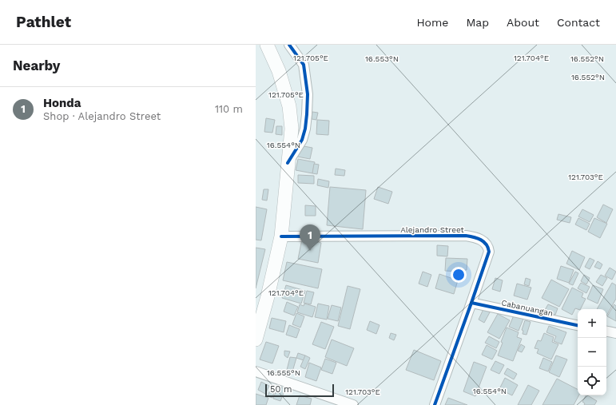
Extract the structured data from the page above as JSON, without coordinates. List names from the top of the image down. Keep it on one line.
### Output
{"streets":{"street":["Alejandro Street","Cabanuangan"]},"crossings":[["Alejandro Street","Cabanuangan"]],"scale_bar":"50 m","page":{"header":"Pathlet","nav":["Home","Map","About","Contact"],"heading":"Nearby","list":[{"mark":"1","name":"Honda","note":"Shop · Alejandro Street","value":"110 m"}],"pins":"1","map_buttons":["+","−"],"scale":"50 m"},"coordinates":["121.705°E","121.704°E","16.553°N","16.552°N","16.554°N","121.703°E","16.555°N"]}
